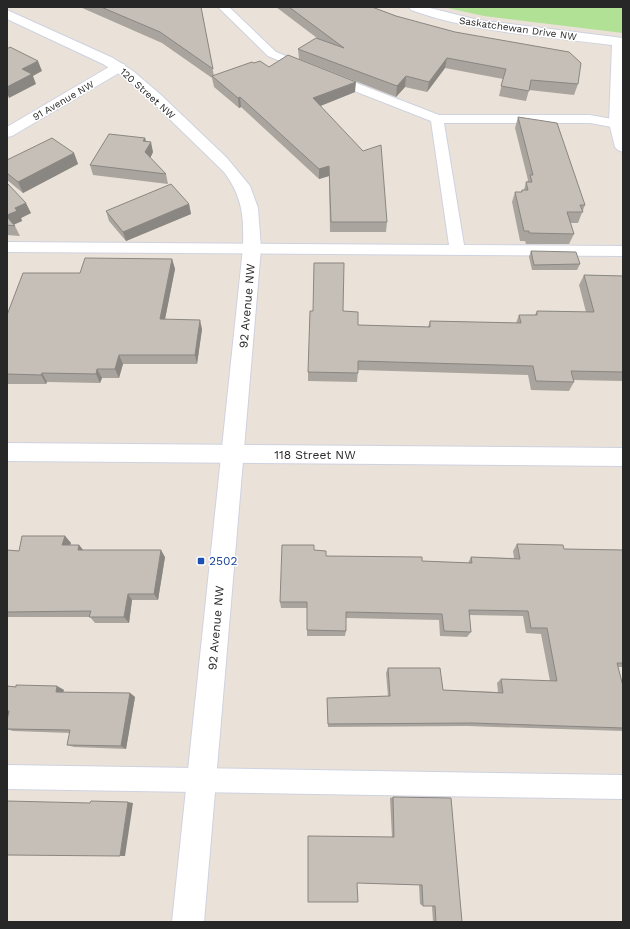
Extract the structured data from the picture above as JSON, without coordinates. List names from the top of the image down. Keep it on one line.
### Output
{"streets":{"street":["Saskatchewan Drive NW","120 Street NW","91 Avenue NW","92 Avenue NW","118 Street NW"]},"crossings":[["120 Street NW","91 Avenue NW"],["120 Street NW","92 Avenue NW"],["92 Avenue NW","118 Street NW"]],"places":{"transit":["2502"]}}
